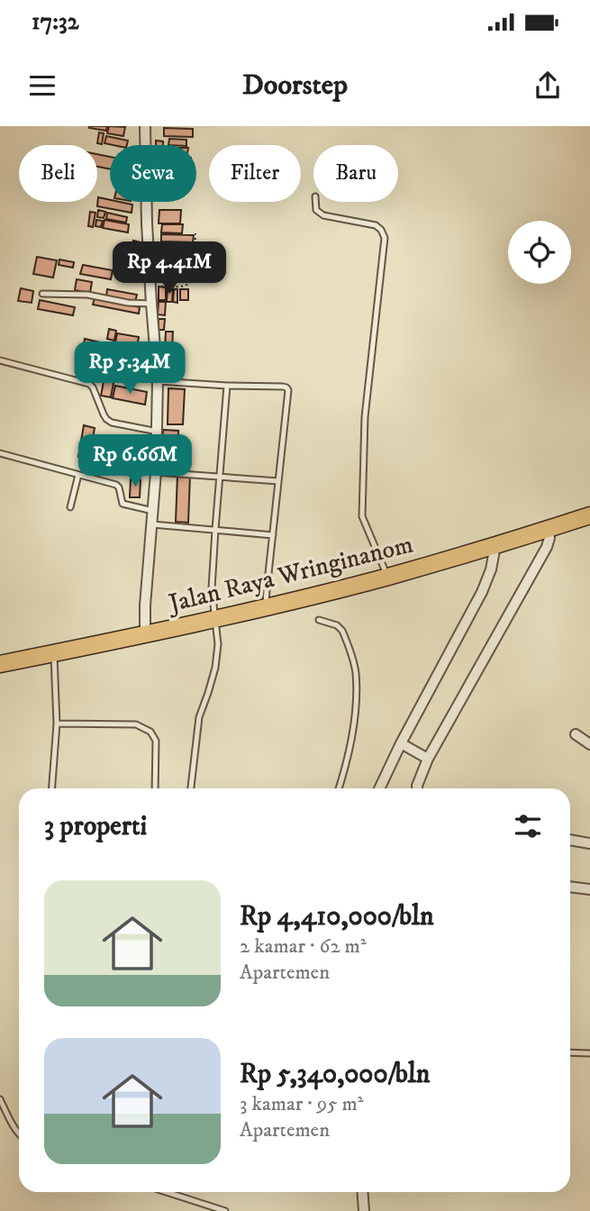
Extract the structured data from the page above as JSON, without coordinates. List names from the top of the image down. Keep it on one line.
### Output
{"streets":{"main road":["Jalan Raya Wringinanom"]},"page":{"status":"17:32","header":"Doorstep","chip":["Beli","Sewa","Filter","Baru"],"price":["Rp 4.41M","Rp 5.34M","Rp 6.66M"],"heading":"3 properti","list":[{"name":"Rp 4,410,000/bln","note":"2 kamar · 62 m² · Apartemen"},{"name":"Rp 5,340,000/bln","note":"3 kamar · 95 m² · Apartemen"}]}}
